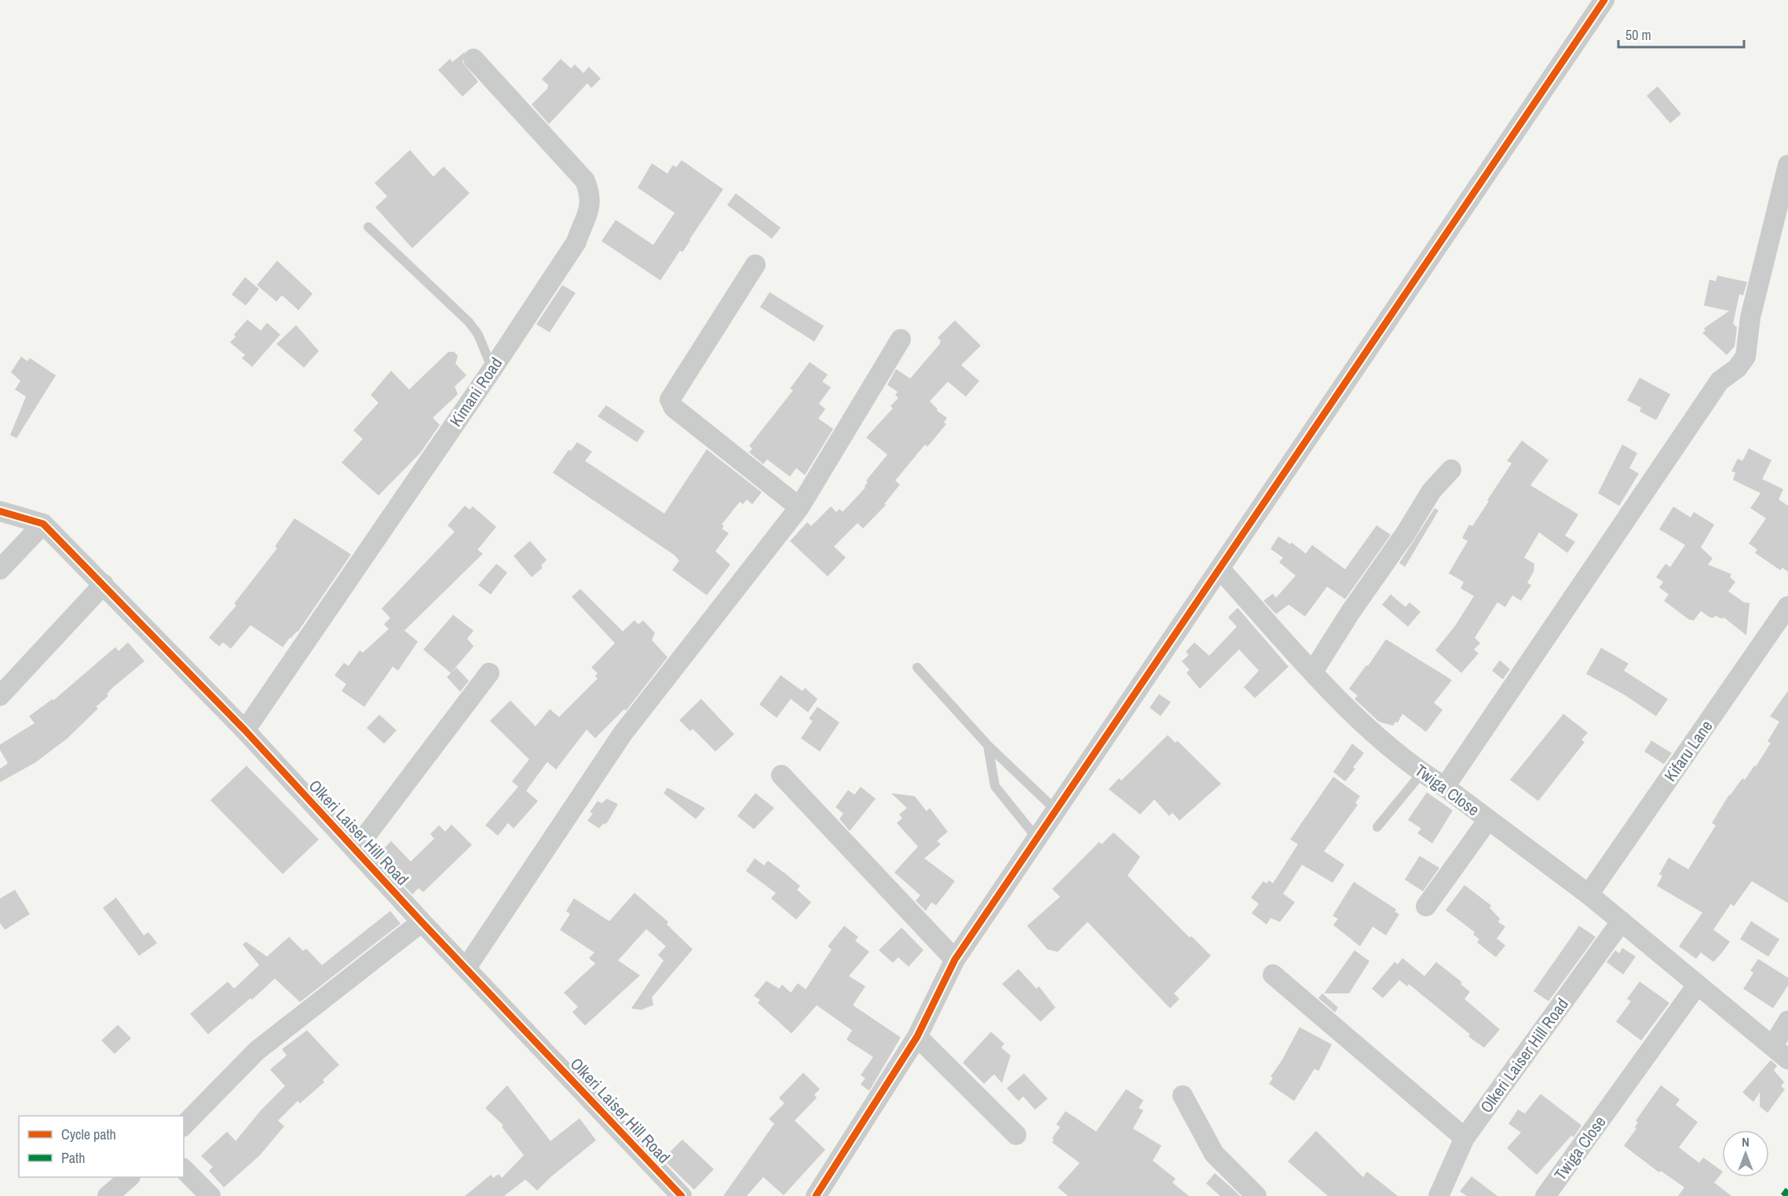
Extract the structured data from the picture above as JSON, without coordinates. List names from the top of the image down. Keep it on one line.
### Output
{"streets":{"street":["Kimani Road","Kifaru Lane","Twiga Close","Olkeri Laiser Hill Road"]},"crossings":[["Kimani Road","Olkeri Laiser Hill Road"],["Kifaru Lane","Twiga Close"],["Twiga Close","Olkeri Laiser Hill Road"]],"legend":["Cycle path","Path"],"scale_bar":"50 m","north":"top"}
